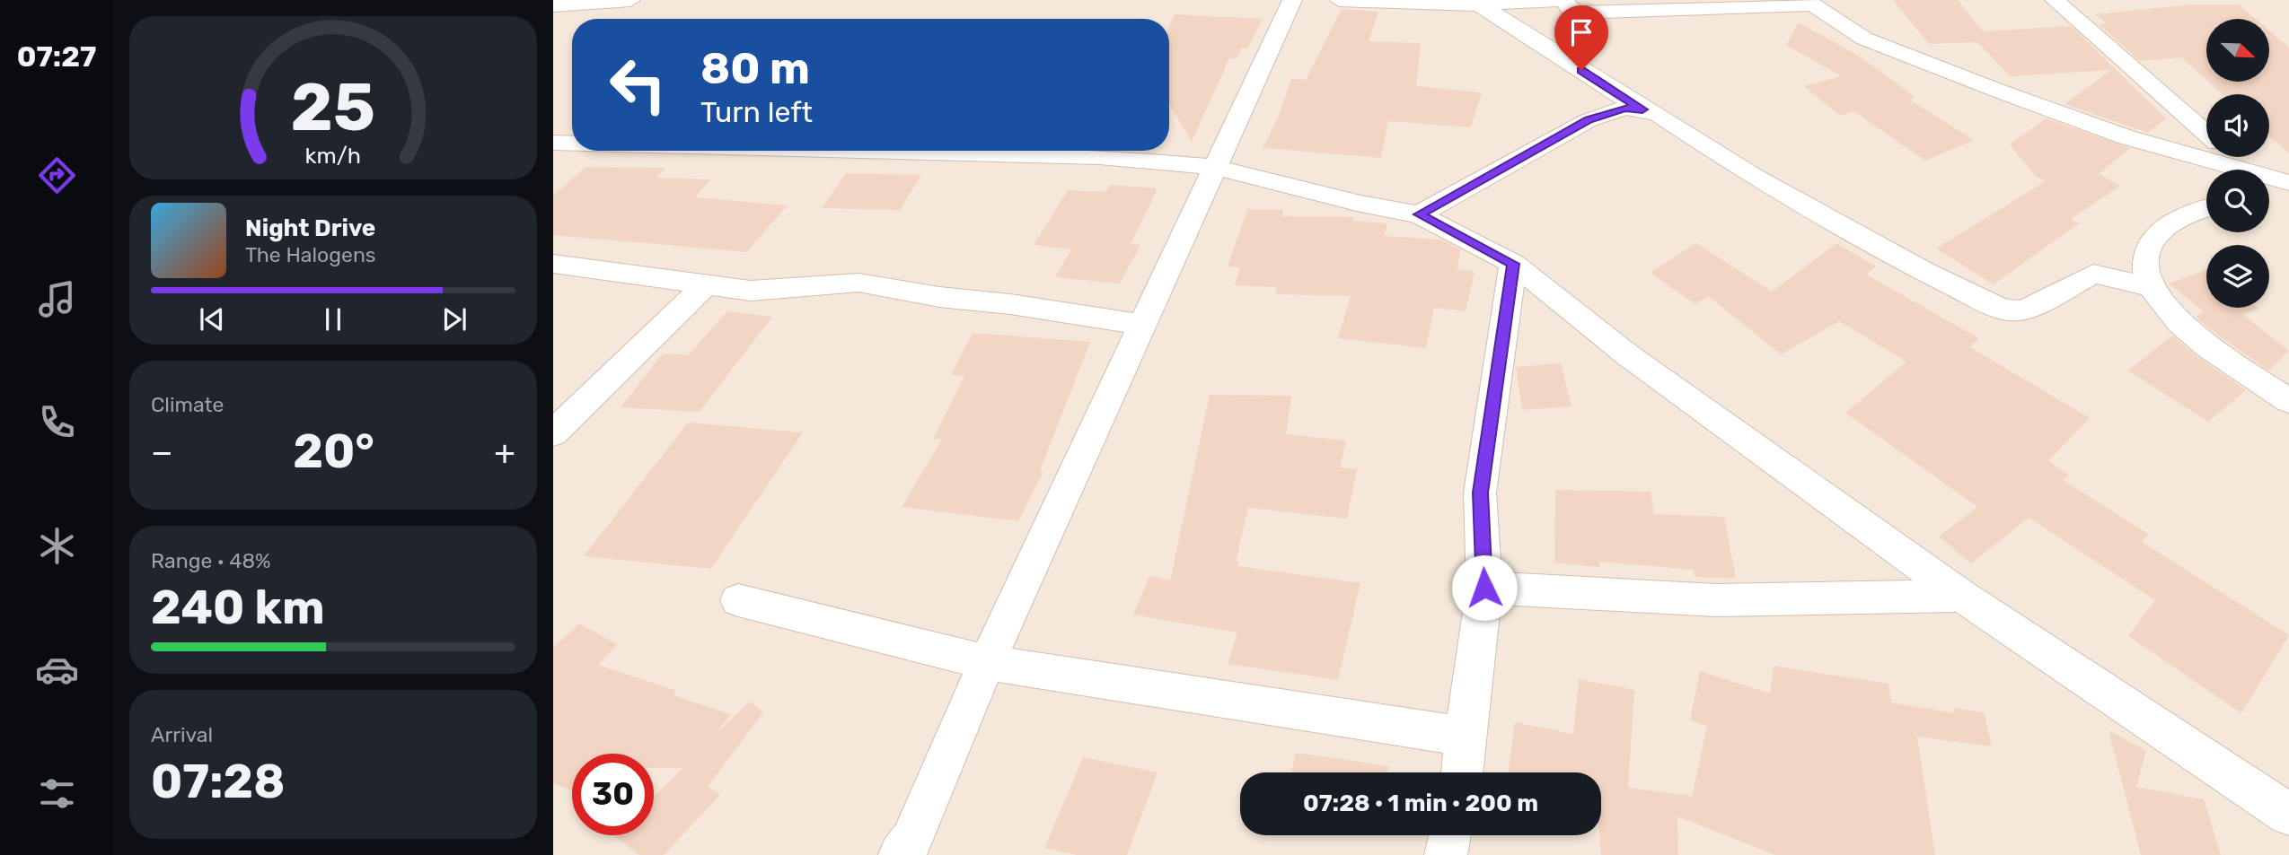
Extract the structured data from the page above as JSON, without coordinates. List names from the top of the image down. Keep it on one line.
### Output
{"north":"bottom right","page":{"tabs":"07:27","turn":["80 m","Turn left"],"song":["Night Drive","The Halogens"],"tile":["Climate",["Range · 48%","240 km"],["Arrival","07:28"]],"heat":["−","20°","+"],"limit":"30","trip":"07:28 · 1 min · 200 m","gauge":["25","km/h"]}}
